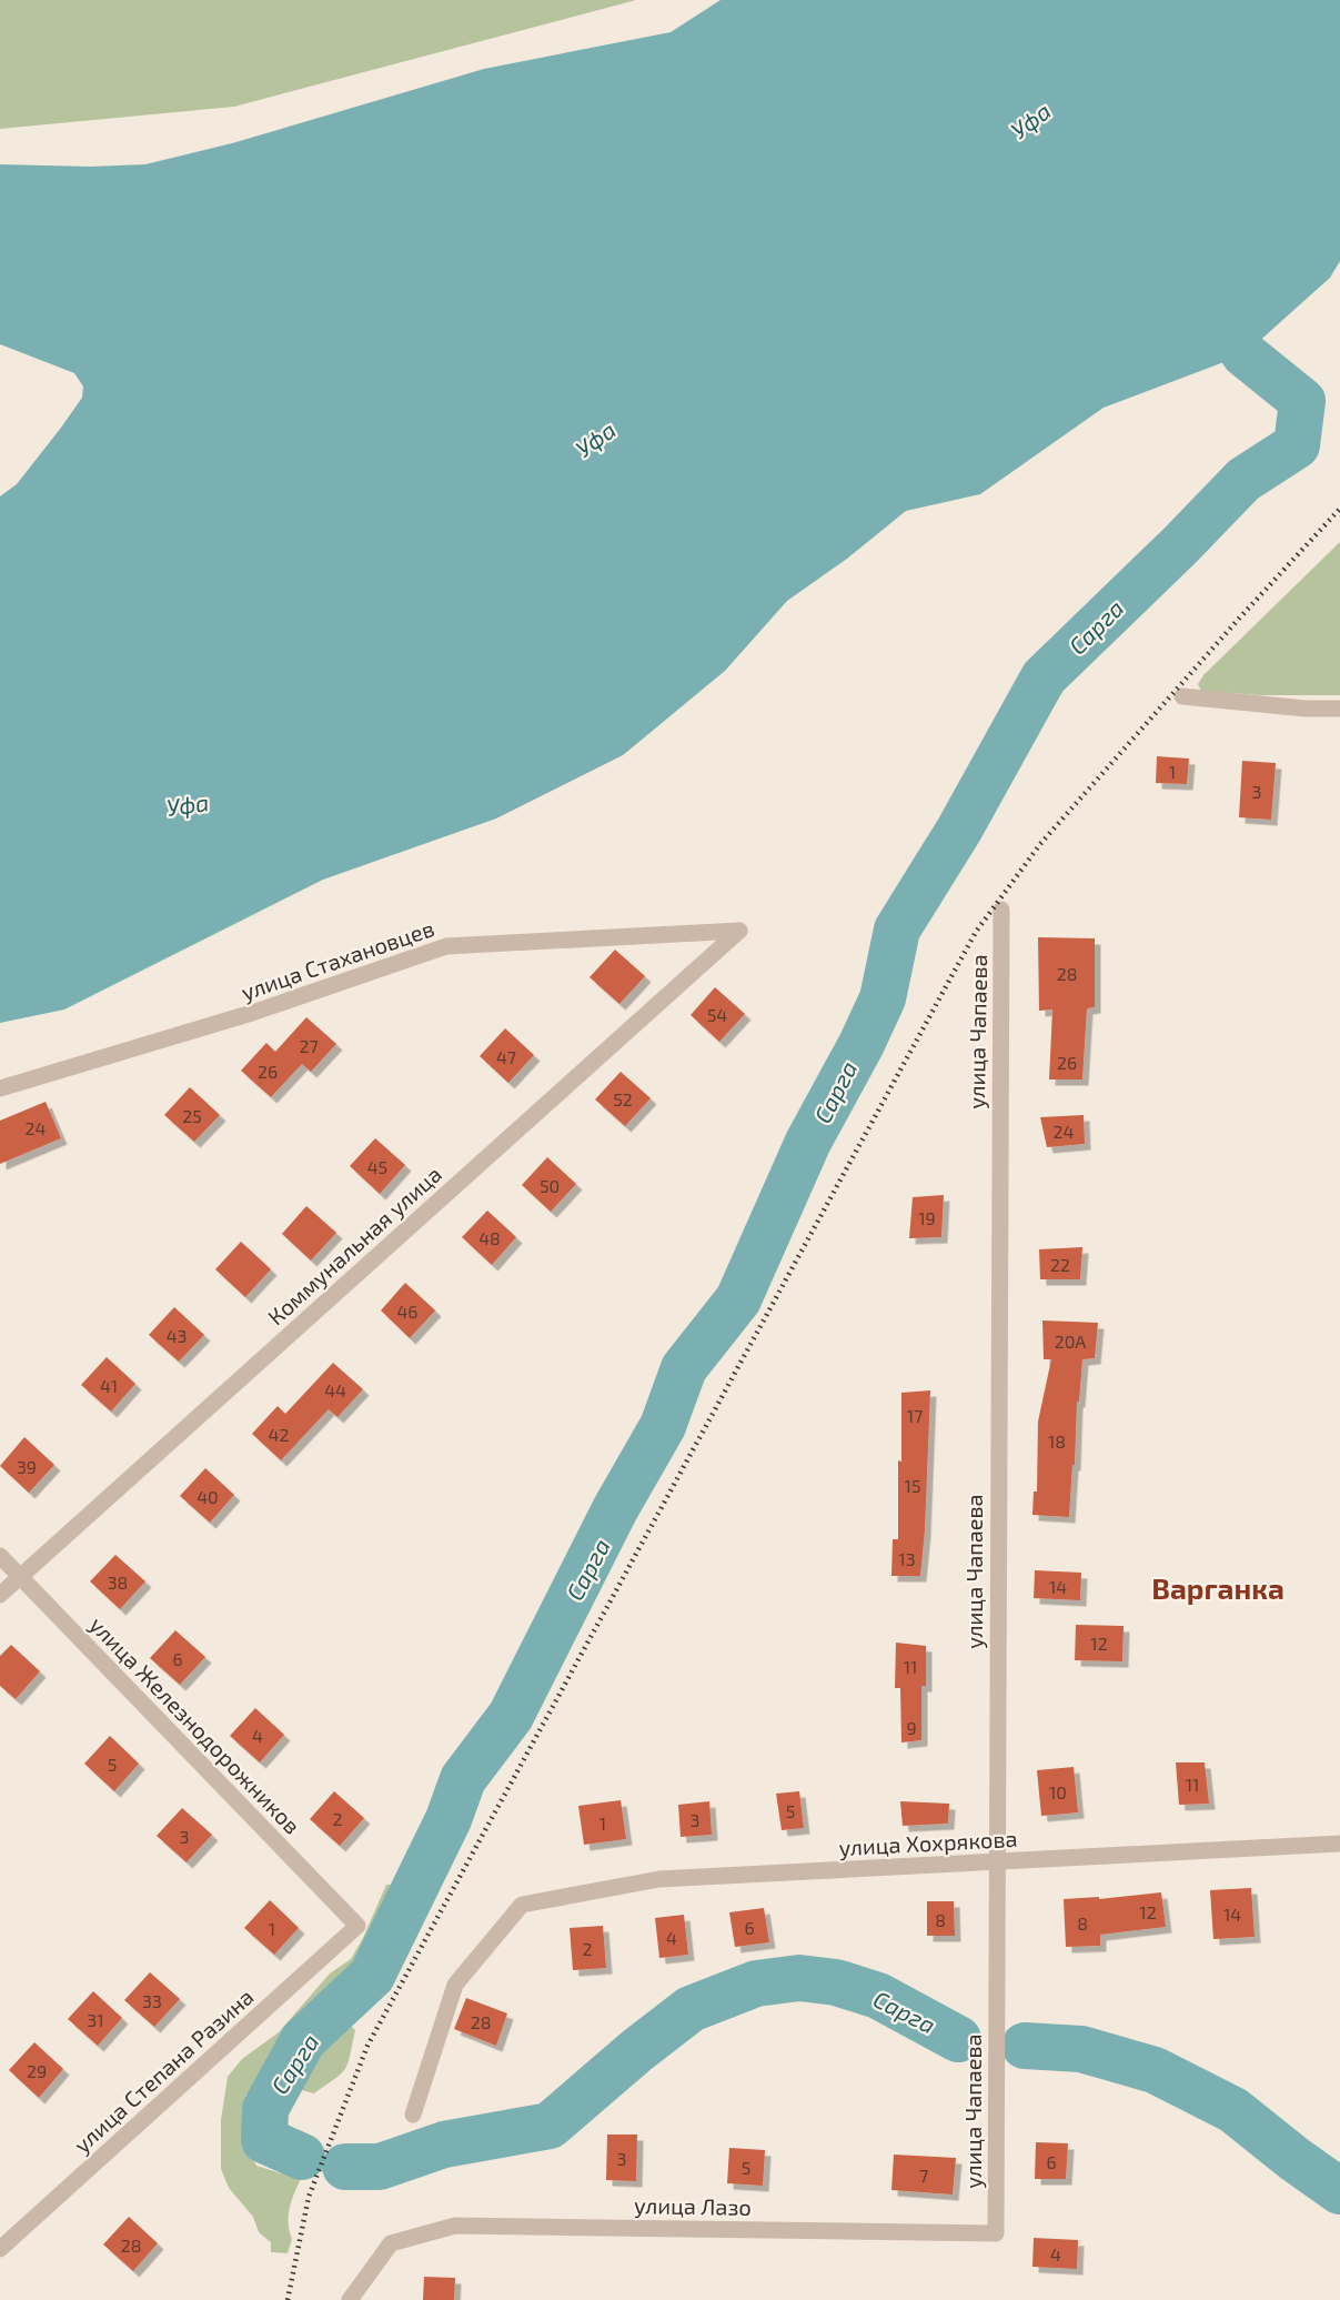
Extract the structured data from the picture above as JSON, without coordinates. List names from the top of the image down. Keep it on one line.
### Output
{"streets":{"street":["улица Стахановцев","улица Чапаева","Коммунальная улица","улица Железнодорожников","улица Хохрякова","улица Степана Разина","улица Лазо"]},"crossings":[["улица Стахановцев","Коммунальная улица"],["улица Чапаева","улица Хохрякова"],["улица Чапаева","улица Лазо"],["Коммунальная улица","улица Железнодорожников"],["улица Железнодорожников","улица Степана Разина"]],"districts":["Варганка"],"water":["Уфа","Сарга"],"house_numbers":["1","3","28","54","27","47","26","26","52","25","24","24","45","50","19","48","22","46","43","20А","41","44","17","42","18","39","15","40","13","38","14","12","6","11","9","4","5","11","10","5","2","3","1","3","12","14","8","8","6","1","4","2","33","31","28","29","3","6","5","7","28","4"]}
